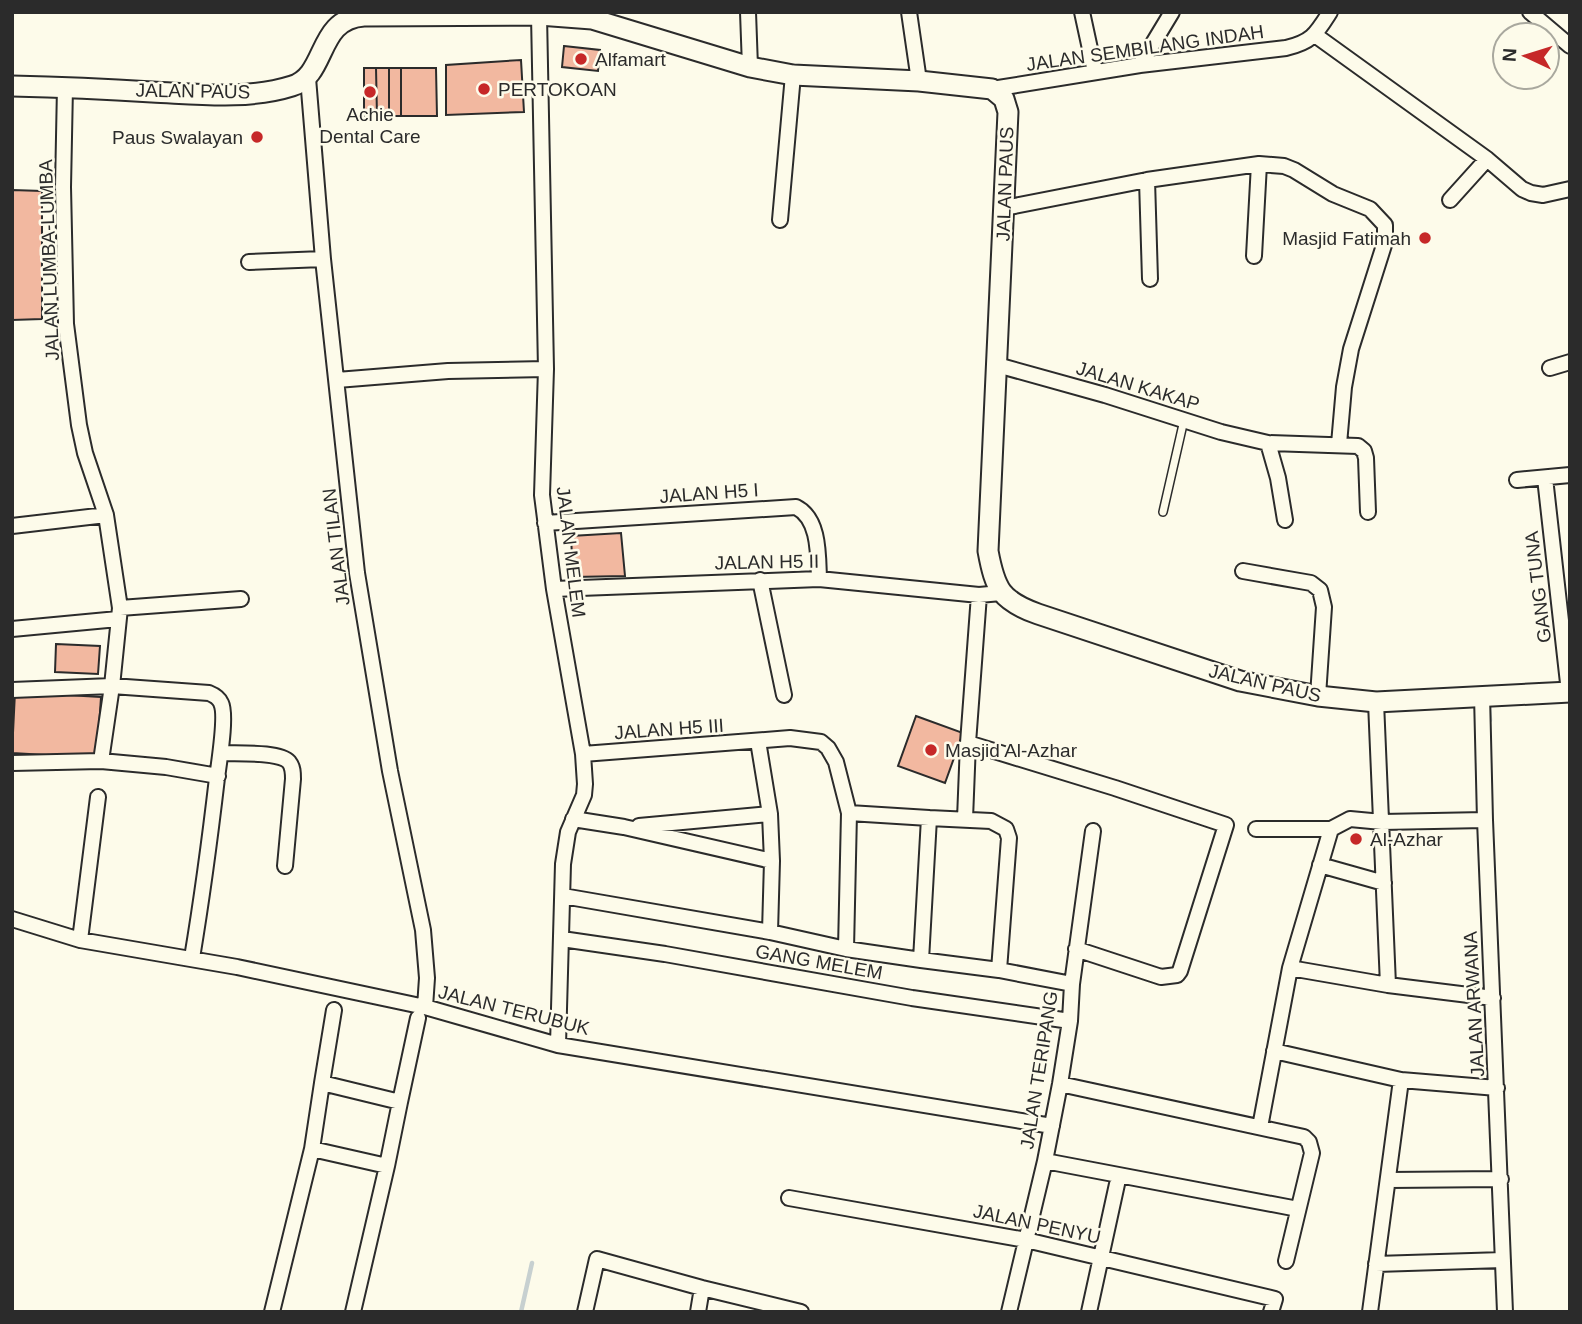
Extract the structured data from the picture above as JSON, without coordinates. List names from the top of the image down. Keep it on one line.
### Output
{"streets":{"main road":["JALAN PAUS"],"street":["JALAN SEMBILANG INDAH","JALAN LUMBA-LUMBA","JALAN KAKAP","JALAN H5 I","JALAN TILAN","JALAN MELEM","JALAN H5 II","GANG TUNA","JALAN H5 III","GANG MELEM","JALAN ARWANA","JALAN TERUBUK","JALAN TERIPANG","JALAN PENYU"]},"crossings":[["JALAN SEMBILANG INDAH","JALAN PAUS"],["JALAN PAUS","JALAN LUMBA-LUMBA"],["JALAN PAUS","JALAN KAKAP"],["JALAN PAUS","JALAN TILAN"],["JALAN PAUS","JALAN H5 II"],["JALAN PAUS","GANG TUNA"],["JALAN PAUS","JALAN ARWANA"],["JALAN H5 I","JALAN MELEM"],["JALAN H5 I","JALAN H5 II"],["JALAN TILAN","JALAN TERUBUK"],["JALAN MELEM","JALAN H5 II"],["JALAN MELEM","JALAN H5 III"],["JALAN MELEM","GANG MELEM"],["JALAN MELEM","JALAN TERUBUK"],["GANG MELEM","JALAN TERIPANG"],["JALAN TERUBUK","JALAN TERIPANG"],["JALAN TERIPANG","JALAN PENYU"]],"places":["Alfamart","PERTOKOAN","Achie Dental Care","Paus Swalayan","Masjid Fatimah","Masjid Al-Azhar","Al-Azhar"],"north":"left"}
